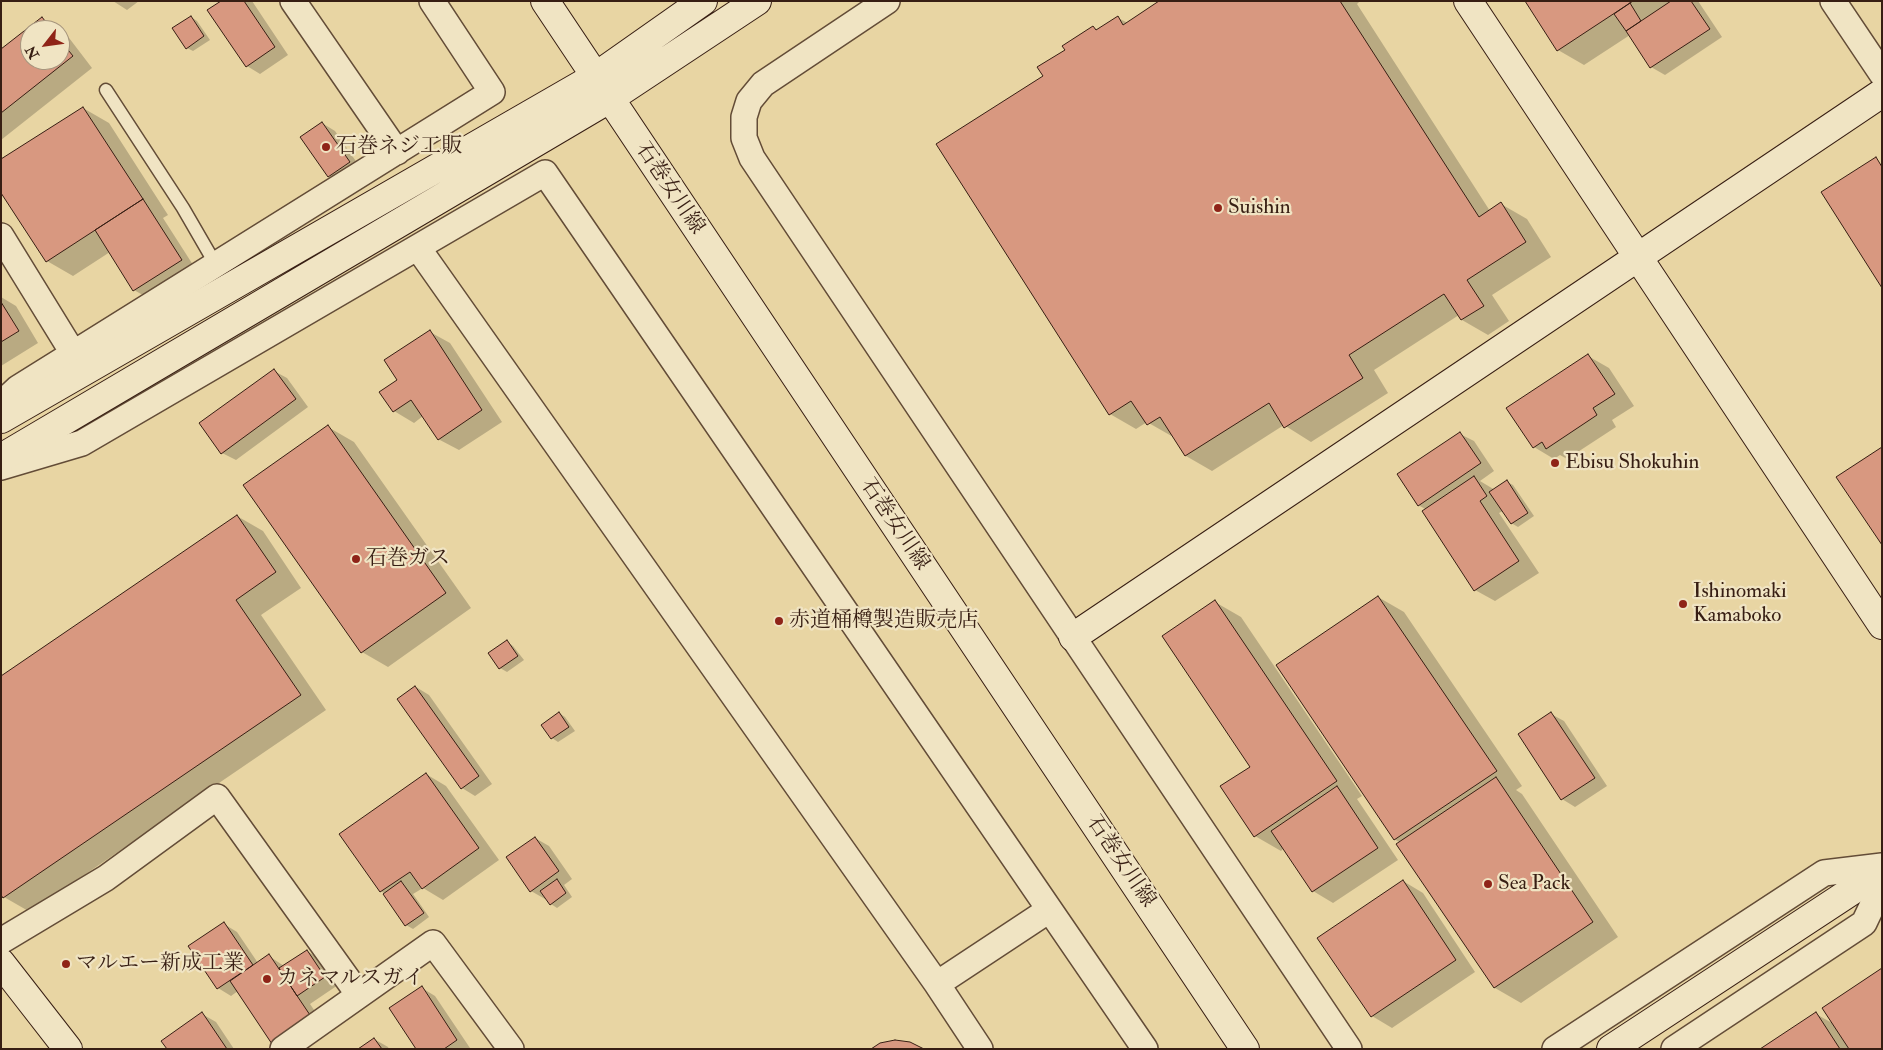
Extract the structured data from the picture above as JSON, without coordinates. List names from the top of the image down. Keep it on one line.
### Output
{"streets":{"street":["石巻女川線"]},"places":["石巻ネジ工販","Suishin","Ebisu Shokuhin","石巻ガス","Ishinomaki Kamaboko","赤道桶樽製造販売店","Sea Pack","マルエー新成工業","カネマルスガイ"],"north":"bottom left"}
